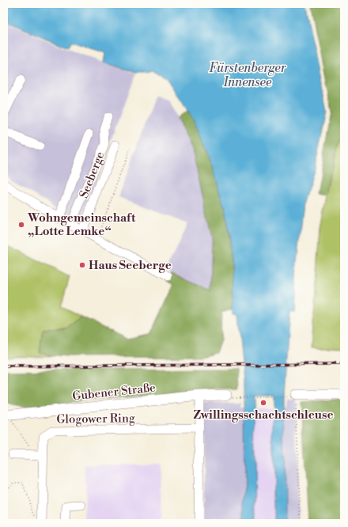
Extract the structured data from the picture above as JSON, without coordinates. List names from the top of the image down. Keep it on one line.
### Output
{"streets":{"main road":["Gubener Straße"],"street":["Seeberge","Glogower Ring"]},"water":["Fürstenberger Innensee"],"places":["Wohngemeinschaft „Lotte Lemke“","Haus Seeberge","Zwillingsschachtschleuse"]}
